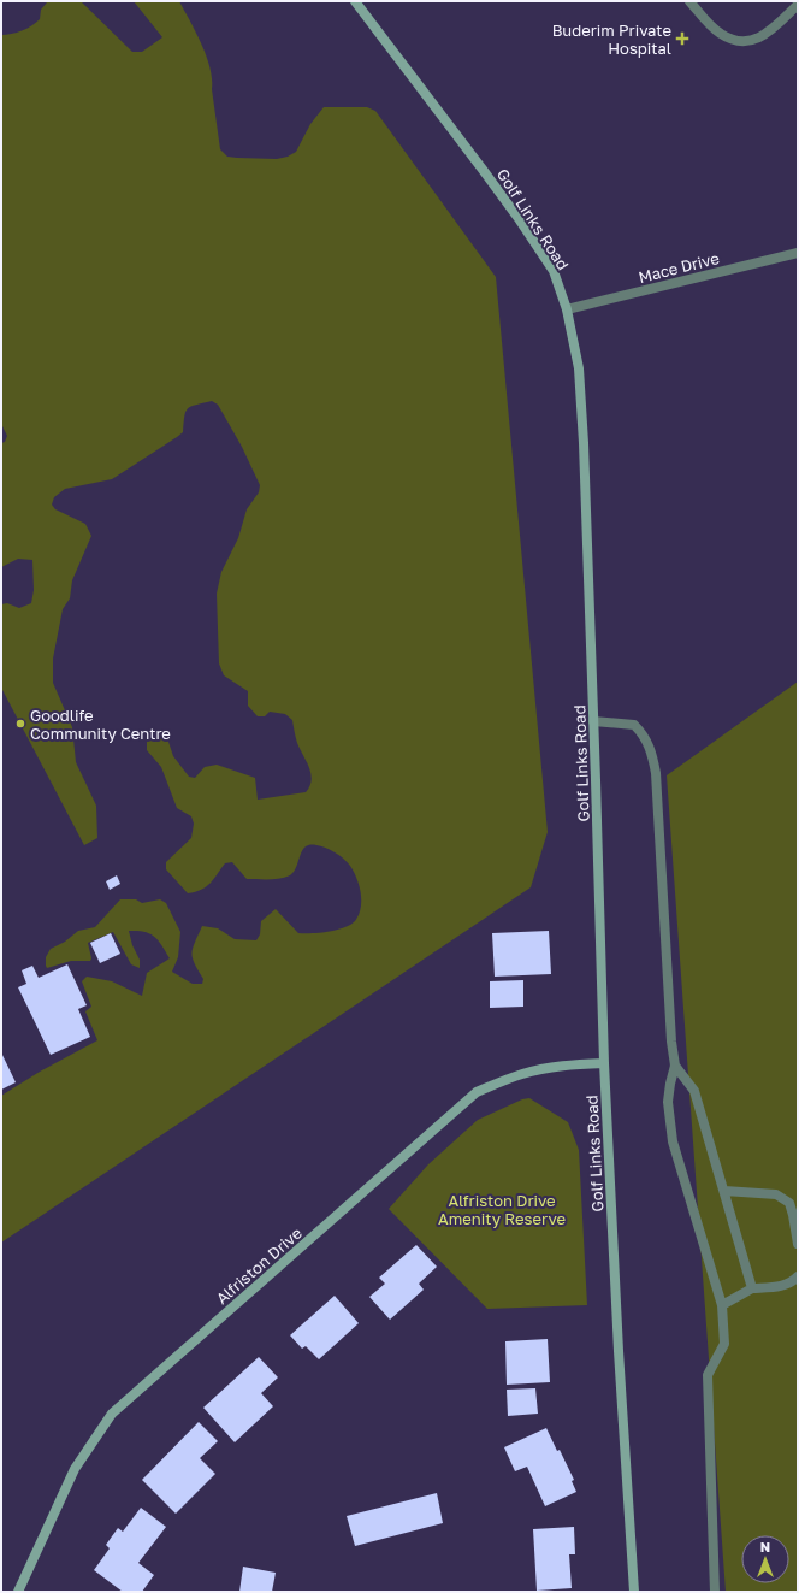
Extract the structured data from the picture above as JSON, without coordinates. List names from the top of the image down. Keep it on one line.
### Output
{"streets":{"main road":["Golf Links Road","Alfriston Drive"],"street":["Mace Drive"]},"crossings":[["Golf Links Road","Mace Drive"],["Golf Links Road","Alfriston Drive"]],"parks":["Alfriston Drive Amenity Reserve"],"places":{"health":["Buderim Private Hospital"],"other":["Goodlife Community Centre"]},"north":"top"}
